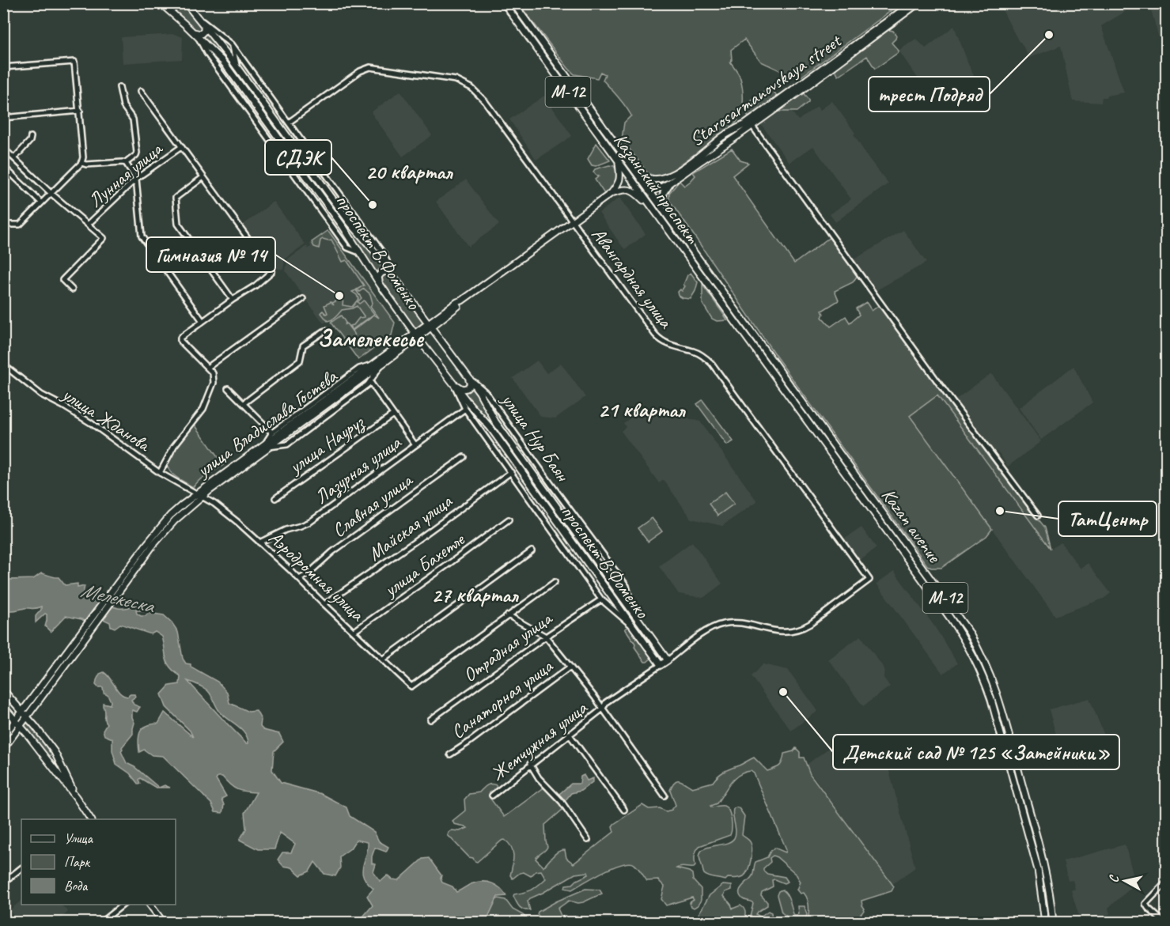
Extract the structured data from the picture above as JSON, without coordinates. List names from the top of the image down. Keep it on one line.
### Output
{"streets":{"main road":["Starosarmanovskaya street","М-12","Казанский проспект","проспект В.Фоменко","улица Владислава Гостева","Kazan avenue"],"street":["Лунная улица","Авангардная улица","улица Жданова","улица Нур Баян","улица Науруз","Лазурная улица","Славная улица","Майская улица","улица Бахетле","Аэродромная улица","Отрадная улица","Санаторная улица","Жемчужная улица"]},"crossings":[["Starosarmanovskaya street","Казанский проспект"],["Starosarmanovskaya street","Kazan avenue"],["Казанский проспект","Kazan avenue"],["проспект В.Фоменко","Авангардная улица"],["проспект В.Фоменко","улица Владислава Гостева"],["проспект В.Фоменко","улица Нур Баян"],["Авангардная улица","улица Владислава Гостева"],["улица Жданова","улица Владислава Гостева"],["улица Жданова","Аэродромная улица"],["улица Владислава Гостева","Аэродромная улица"],["Лазурная улица","Аэродромная улица"],["Славная улица","Аэродромная улица"],["Майская улица","Аэродромная улица"],["улица Бахетле","Аэродромная улица"]],"districts":["20 квартал","Замелекесье","21 квартал","27 квартал"],"water":["Мелекеска"],"places":["трест Подряд","СДЭК","Гимназия № 14","ТатЦентр","Детский сад № 125 «Затейники»"],"legend":["Улица","Парк","Вода"],"north":"left"}
